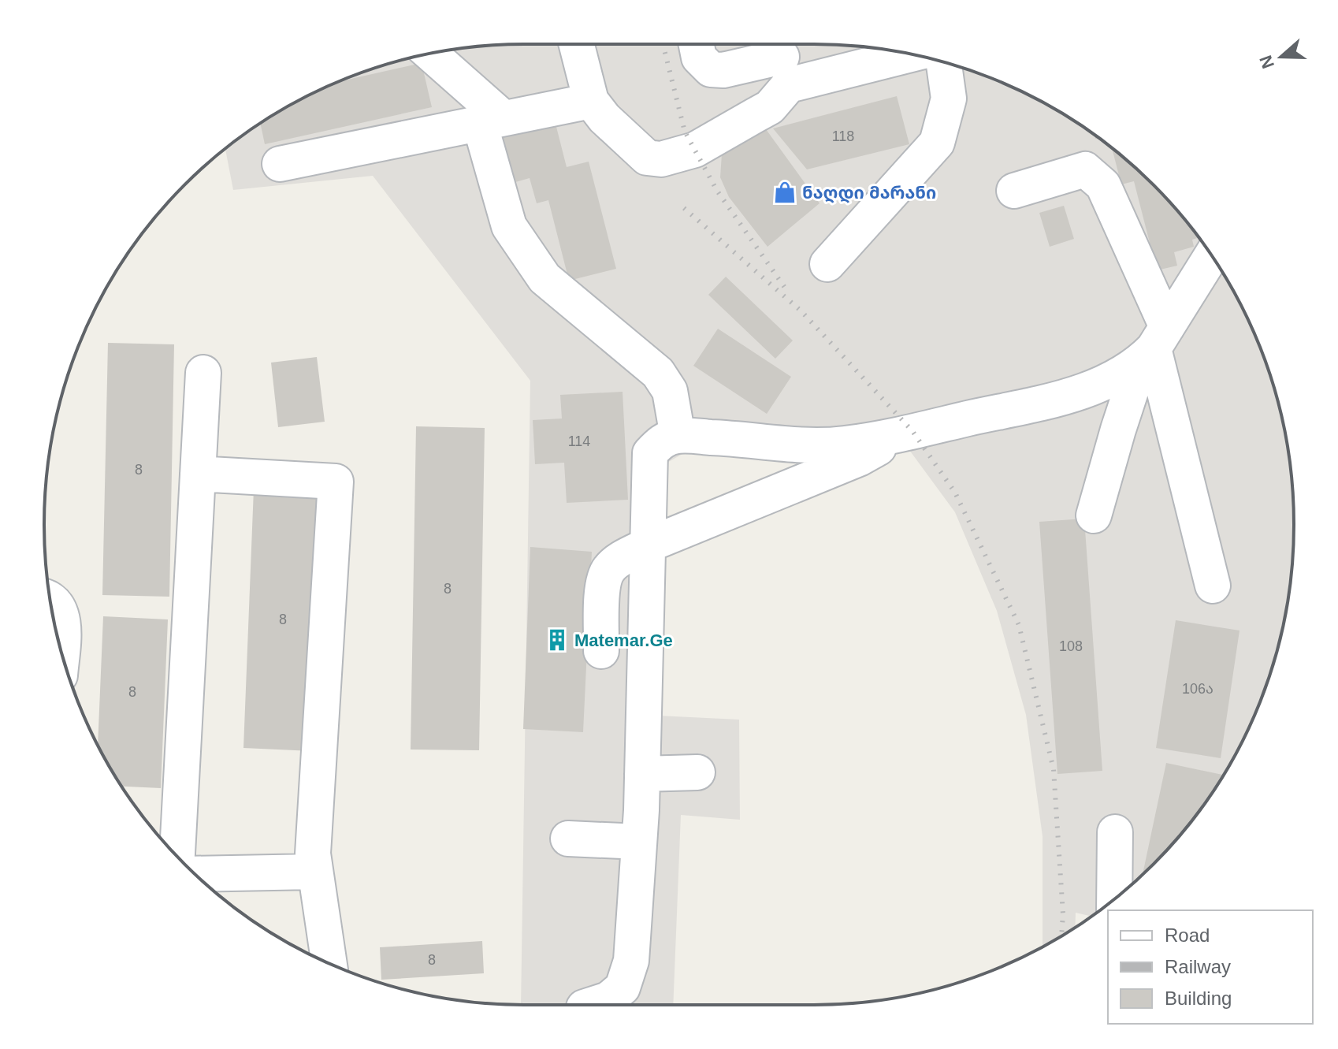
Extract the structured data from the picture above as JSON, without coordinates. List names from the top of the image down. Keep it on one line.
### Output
{"places":{"shop":["ნაღდი მარანი"],"building":["Matemar.Ge"]},"house_numbers":["118","114","8","8","8","108","106ა","8","8"],"legend":["Road","Railway","Building"],"north":"left"}
